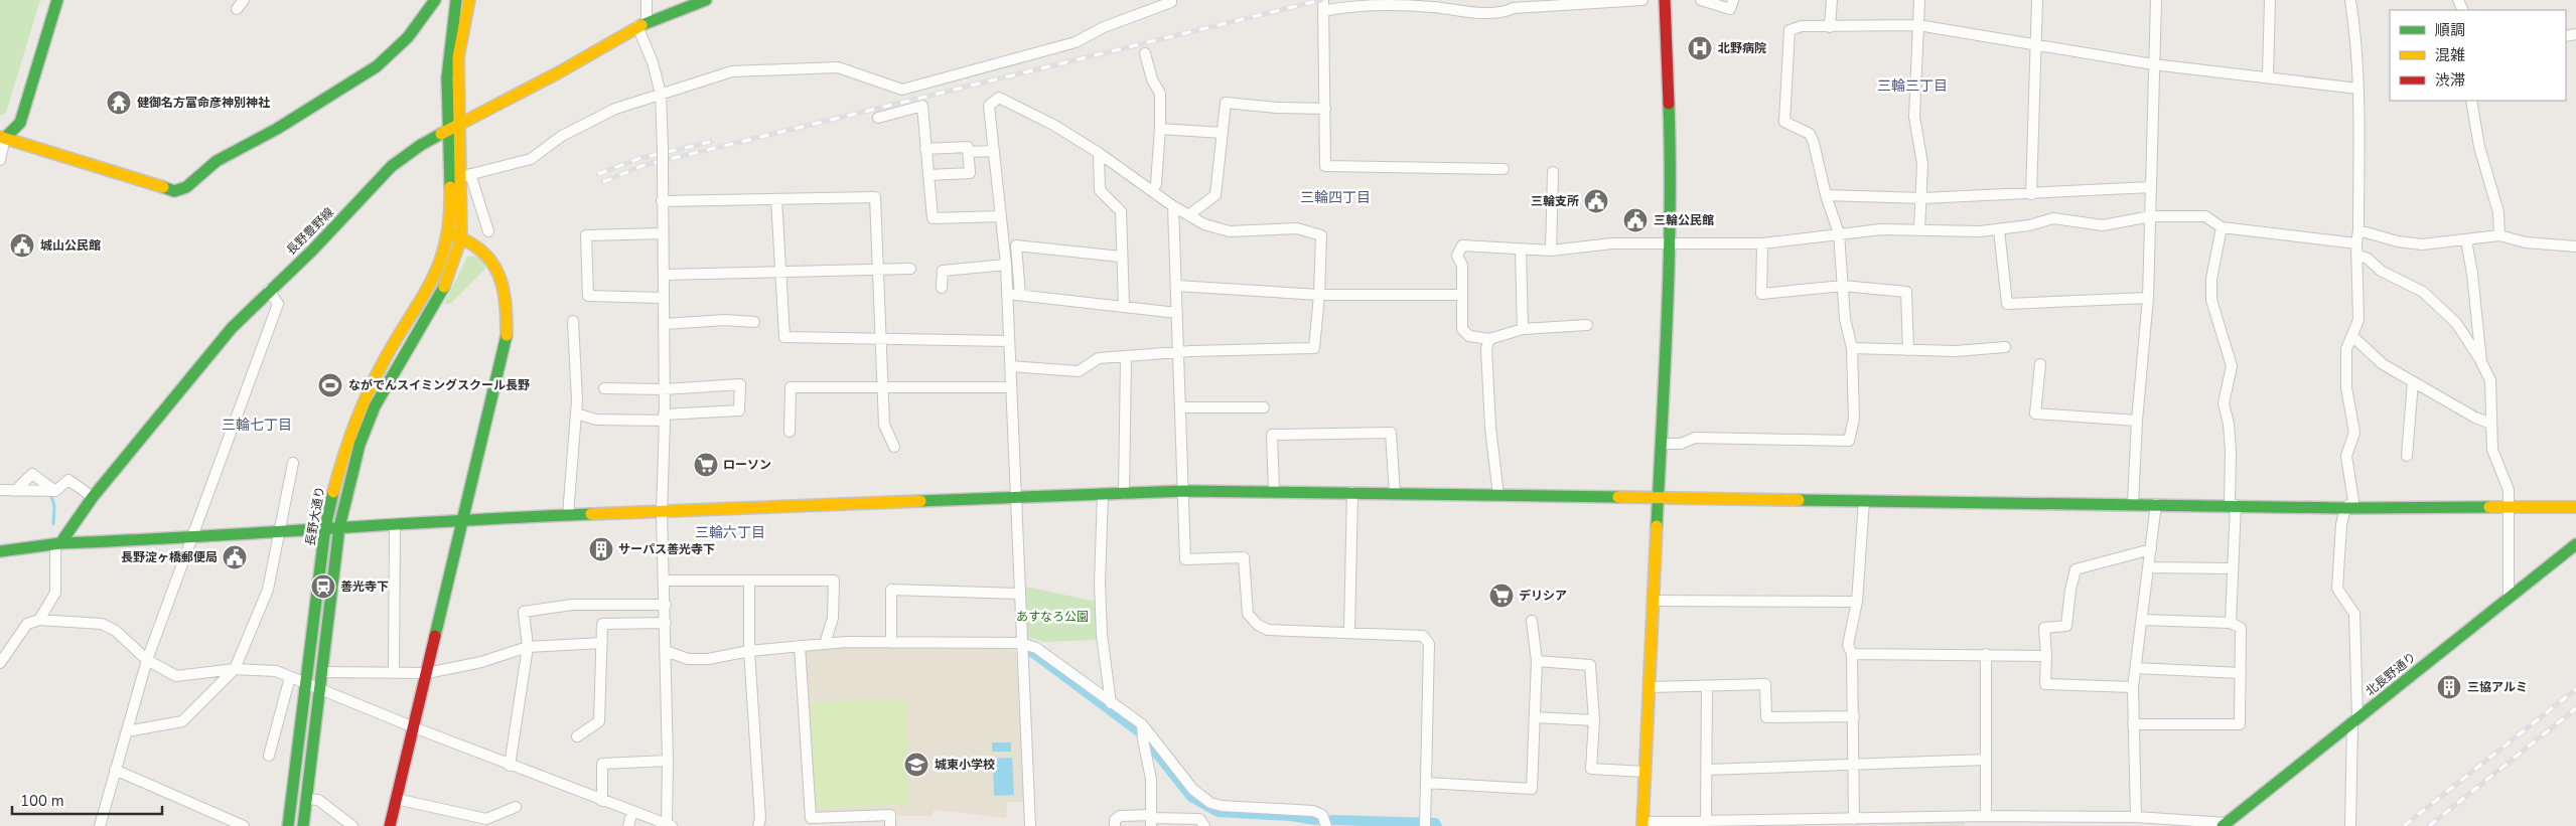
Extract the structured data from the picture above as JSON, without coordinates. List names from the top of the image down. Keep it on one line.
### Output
{"streets":{"street":["長野豊野線","長野大通り","北長野通り"]},"crossings":[["長野豊野線","長野大通り"]],"districts":["三輪三丁目","三輪四丁目","三輪七丁目","三輪六丁目"],"parks":["あすなろ公園"],"places":{"hospital":["北野病院"],"temple":["健御名方富命彦神別神社"],"public building":["三輪支所","三輪公民館","城山公民館","長野淀ヶ橋郵便局"],"sports":["ながでんスイミングスクール長野"],"supermarket":["ローソン","デリシア"],"building":["サーパス善光寺下","三協アルミ"],"station":["善光寺下"],"school or university":["城東小学校"]},"legend":["順調","混雑","渋滞"],"scale_bar":"100 m"}
